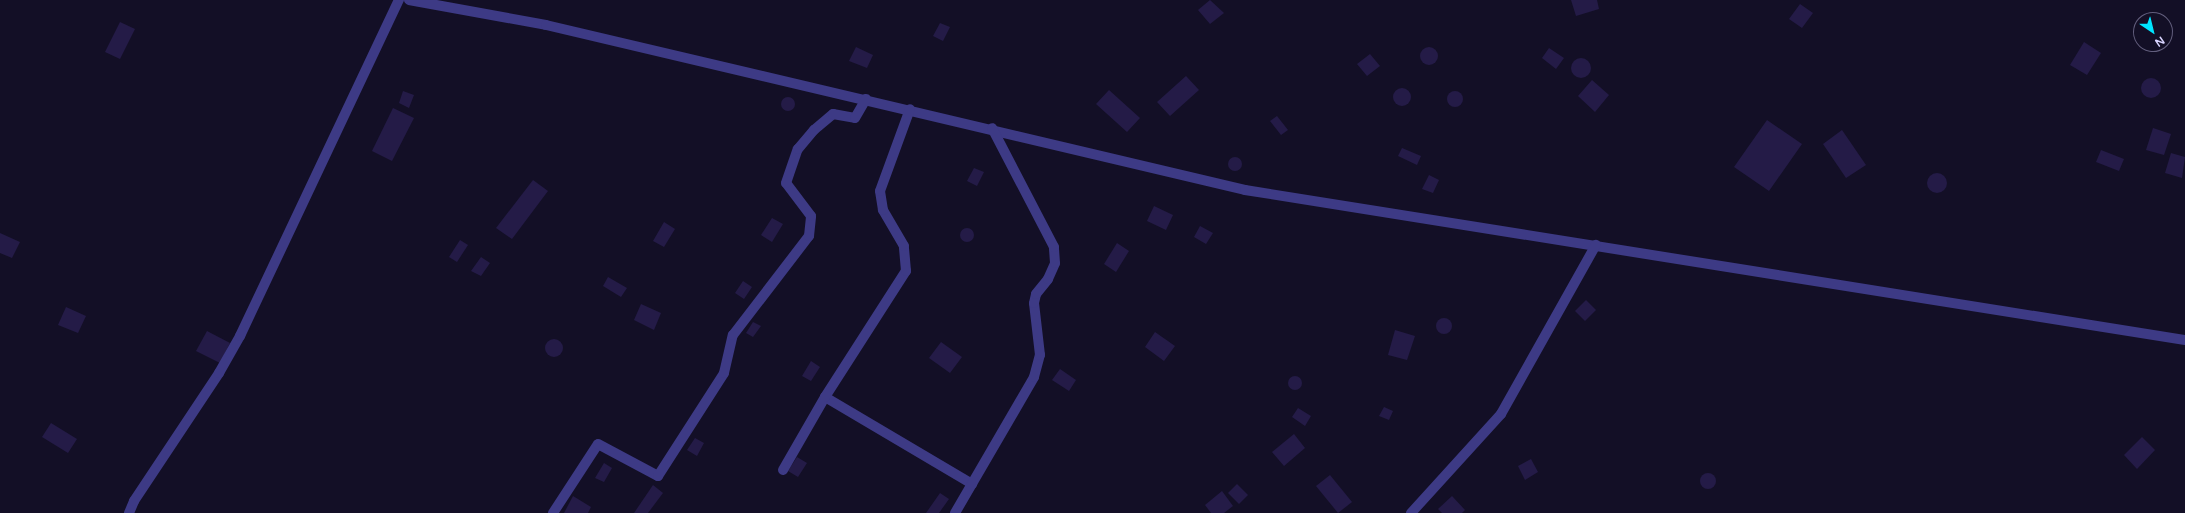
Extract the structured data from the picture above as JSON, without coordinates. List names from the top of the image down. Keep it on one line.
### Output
{"north":"bottom right"}
